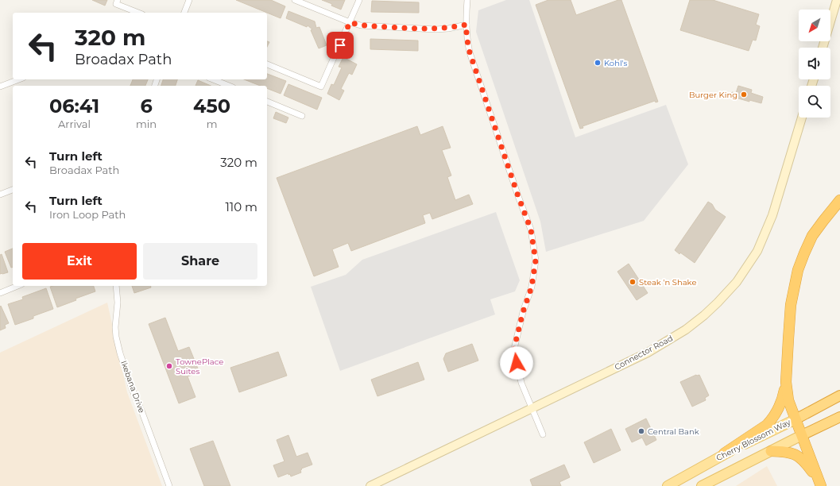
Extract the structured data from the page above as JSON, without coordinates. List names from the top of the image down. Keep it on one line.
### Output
{"streets":{"highway":["Cherry Blossom Way"],"main road":["Connector Road"],"street":["Ikebana Drive"]},"places":["Kohl's","Burger King","Steak 'n Shake","TownePlace Suites","Central Bank"],"north":"bottom left","page":{"turn":["320 m","Broadax Path"],"eta":["06:41","Arrival","6","min","450","m"],"list":[{"name":"Turn left","note":"Broadax Path","value":"320 m"},{"name":"Turn left","note":"Iron Loop Path","value":"110 m"}],"buttons":["Exit","Share"]}}
